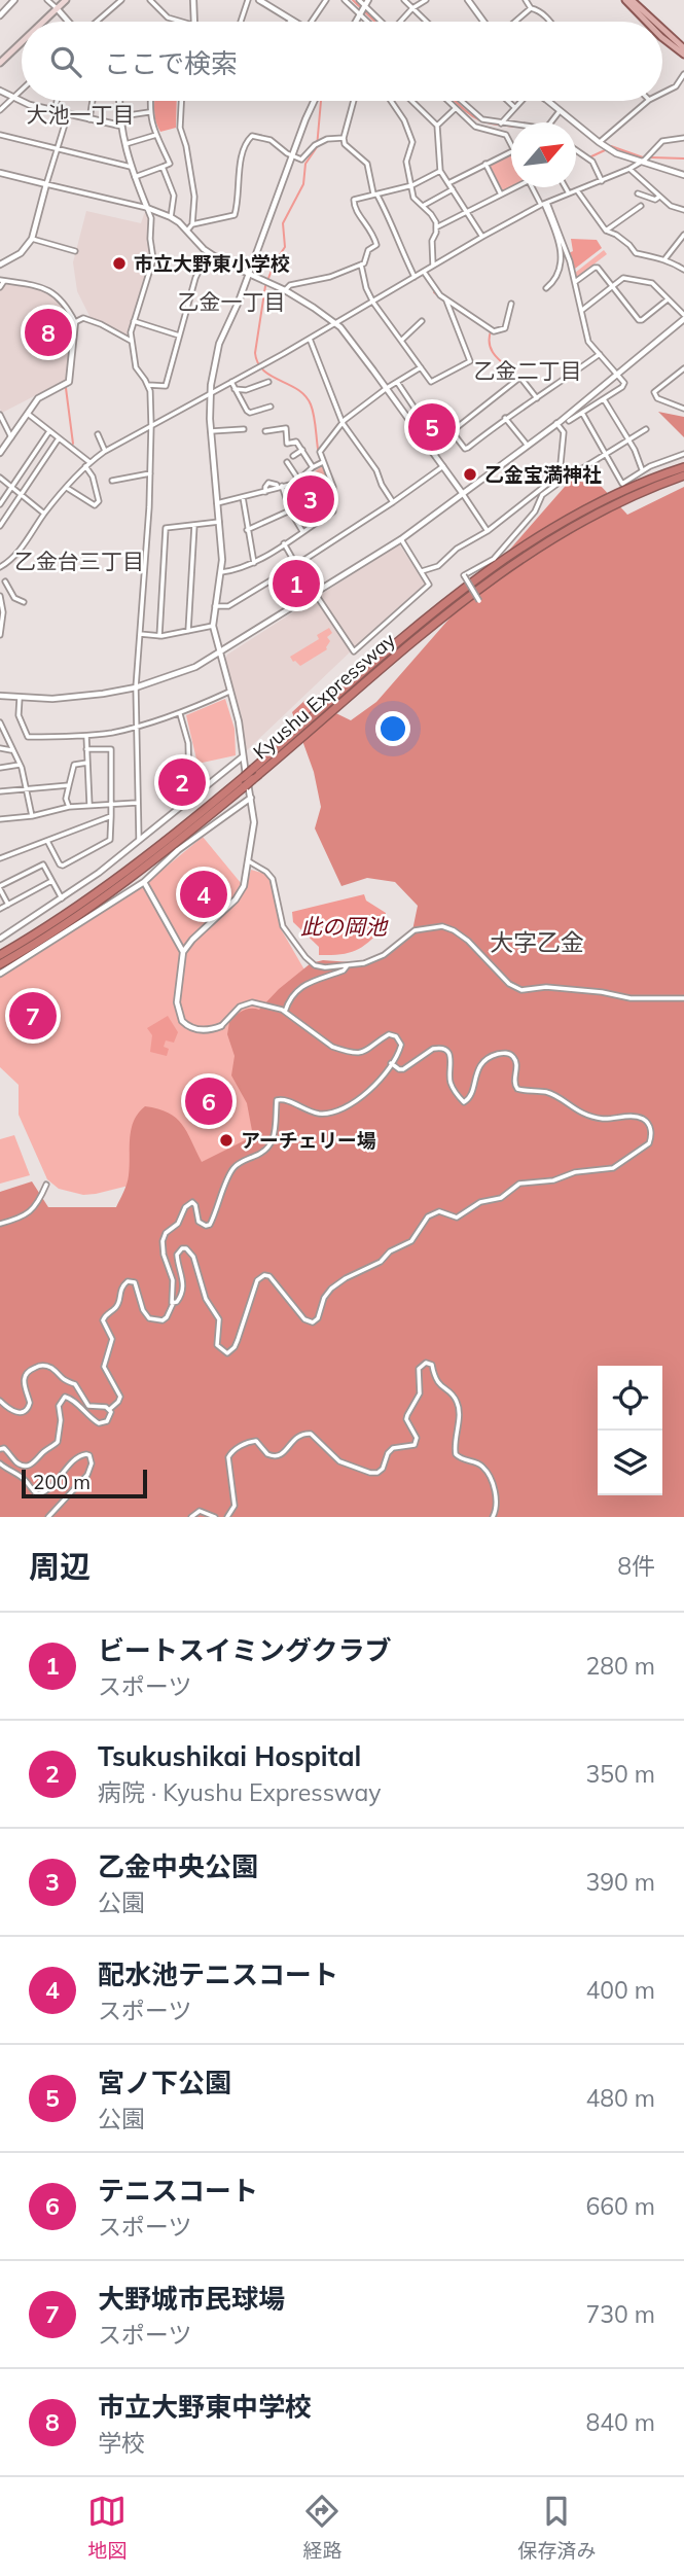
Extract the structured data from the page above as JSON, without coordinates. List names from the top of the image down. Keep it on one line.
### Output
{"streets":{"highway":["Kyushu Expressway"]},"districts":["大池一丁目","乙金一丁目","乙金二丁目","乙金台三丁目","大字乙金"],"water":["此の岡池"],"places":["市立大野東小学校","乙金宝満神社","アーチェリー場"],"scale_bar":"200 m","north":"top right","page":{"search":"ここで検索","pins":["8","5","3","1","2","4","7","6"],"scale":"200 m","heading":["周辺","8件"],"list":[{"mark":"1","name":"ビートスイミングクラブ","note":"スポーツ","value":"280 m"},{"mark":"2","name":"Tsukushikai Hospital","note":"病院 · Kyushu Expressway","value":"350 m"},{"mark":"3","name":"乙金中央公園","note":"公園","value":"390 m"},{"mark":"4","name":"配水池テニスコート","note":"スポーツ","value":"400 m"},{"mark":"5","name":"宮ノ下公園","note":"公園","value":"480 m"},{"mark":"6","name":"テニスコート","note":"スポーツ","value":"660 m"},{"mark":"7","name":"大野城市民球場","note":"スポーツ","value":"730 m"},{"mark":"8","name":"市立大野東中学校","note":"学校","value":"840 m"}],"nav":["地図","経路","保存済み"]}}
